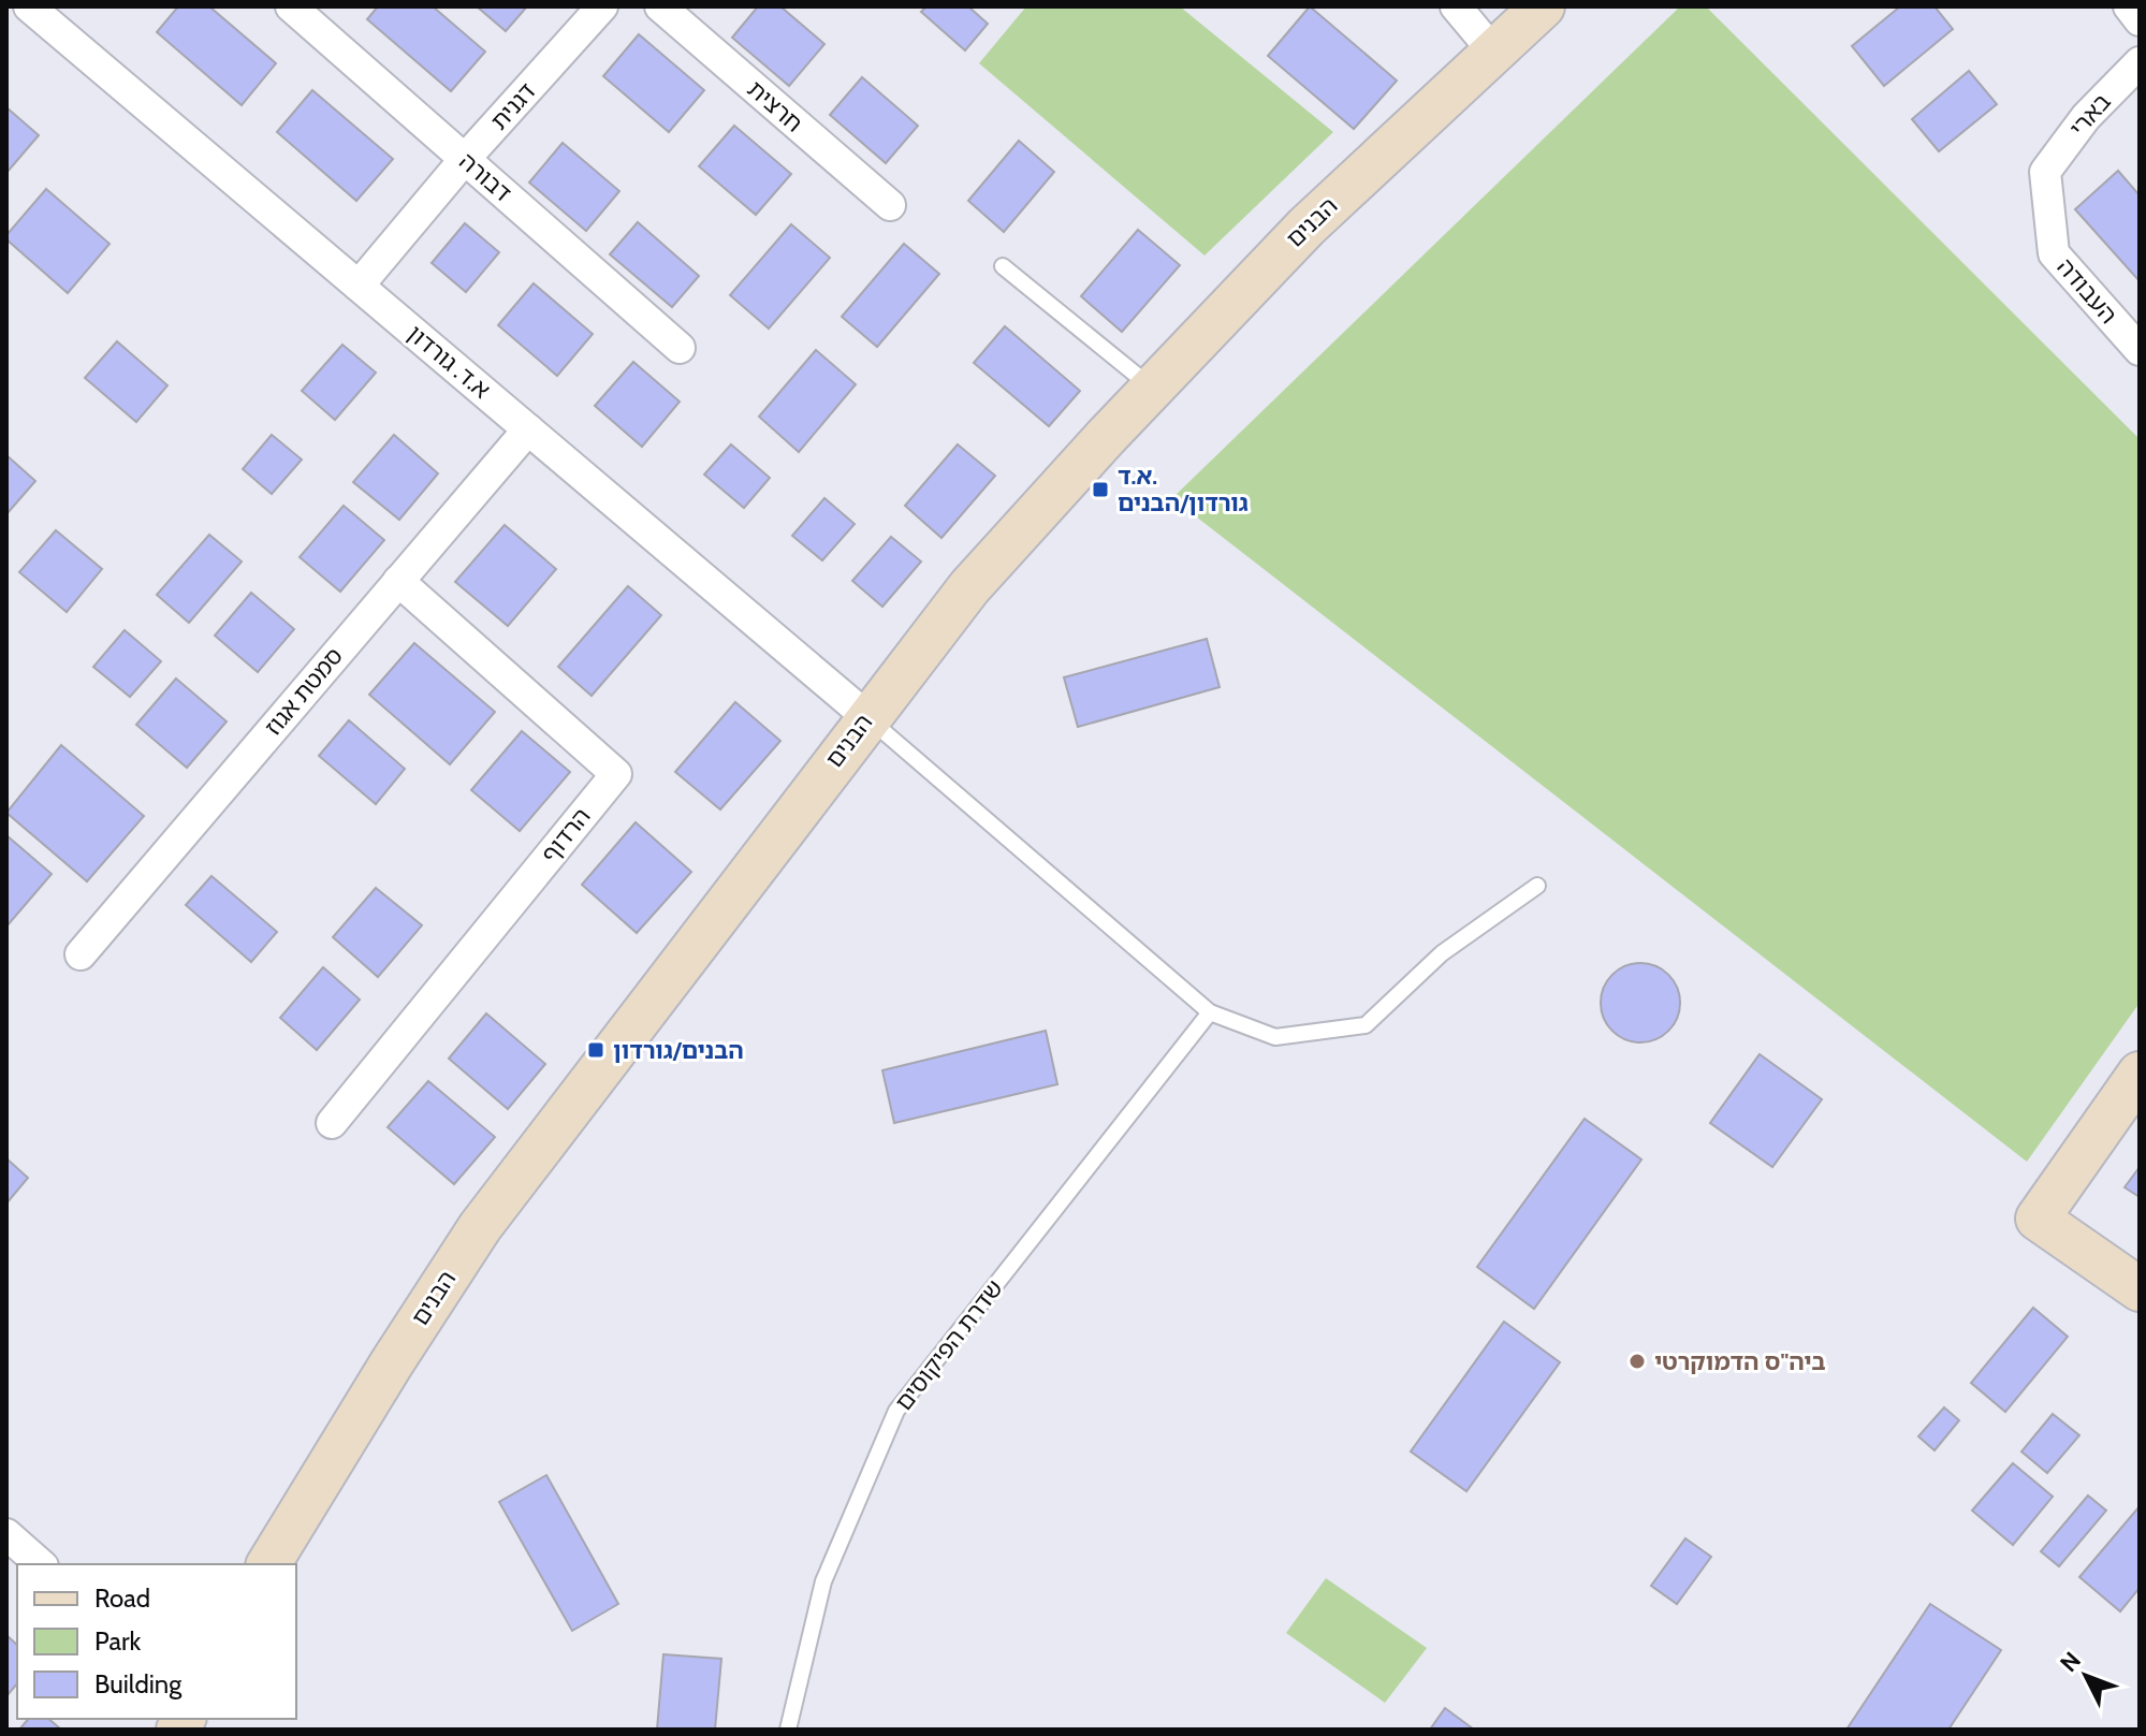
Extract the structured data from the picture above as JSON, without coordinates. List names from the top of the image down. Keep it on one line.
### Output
{"streets":{"street":["דגנית","חרצית","בארי","דבורה","הבנים","העבודה","א.ד. גורדון","סמטת אגוז","הרדוף"],"lane":["שדרת הפיקוסים"]},"crossings":[["דגנית","דבורה"],["דגנית","א.ד. גורדון"],["בארי","העבודה"],["הבנים","א.ד. גורדון"],["א.ד. גורדון","סמטת אגוז"],["סמטת אגוז","הרדוף"]],"places":{"transit":["א.ד. גורדון/הבנים","הבנים/גורדון"],"other":["ביה\"ס הדמוקרטי"]},"legend":["Road","Park","Building"],"north":"top left"}
